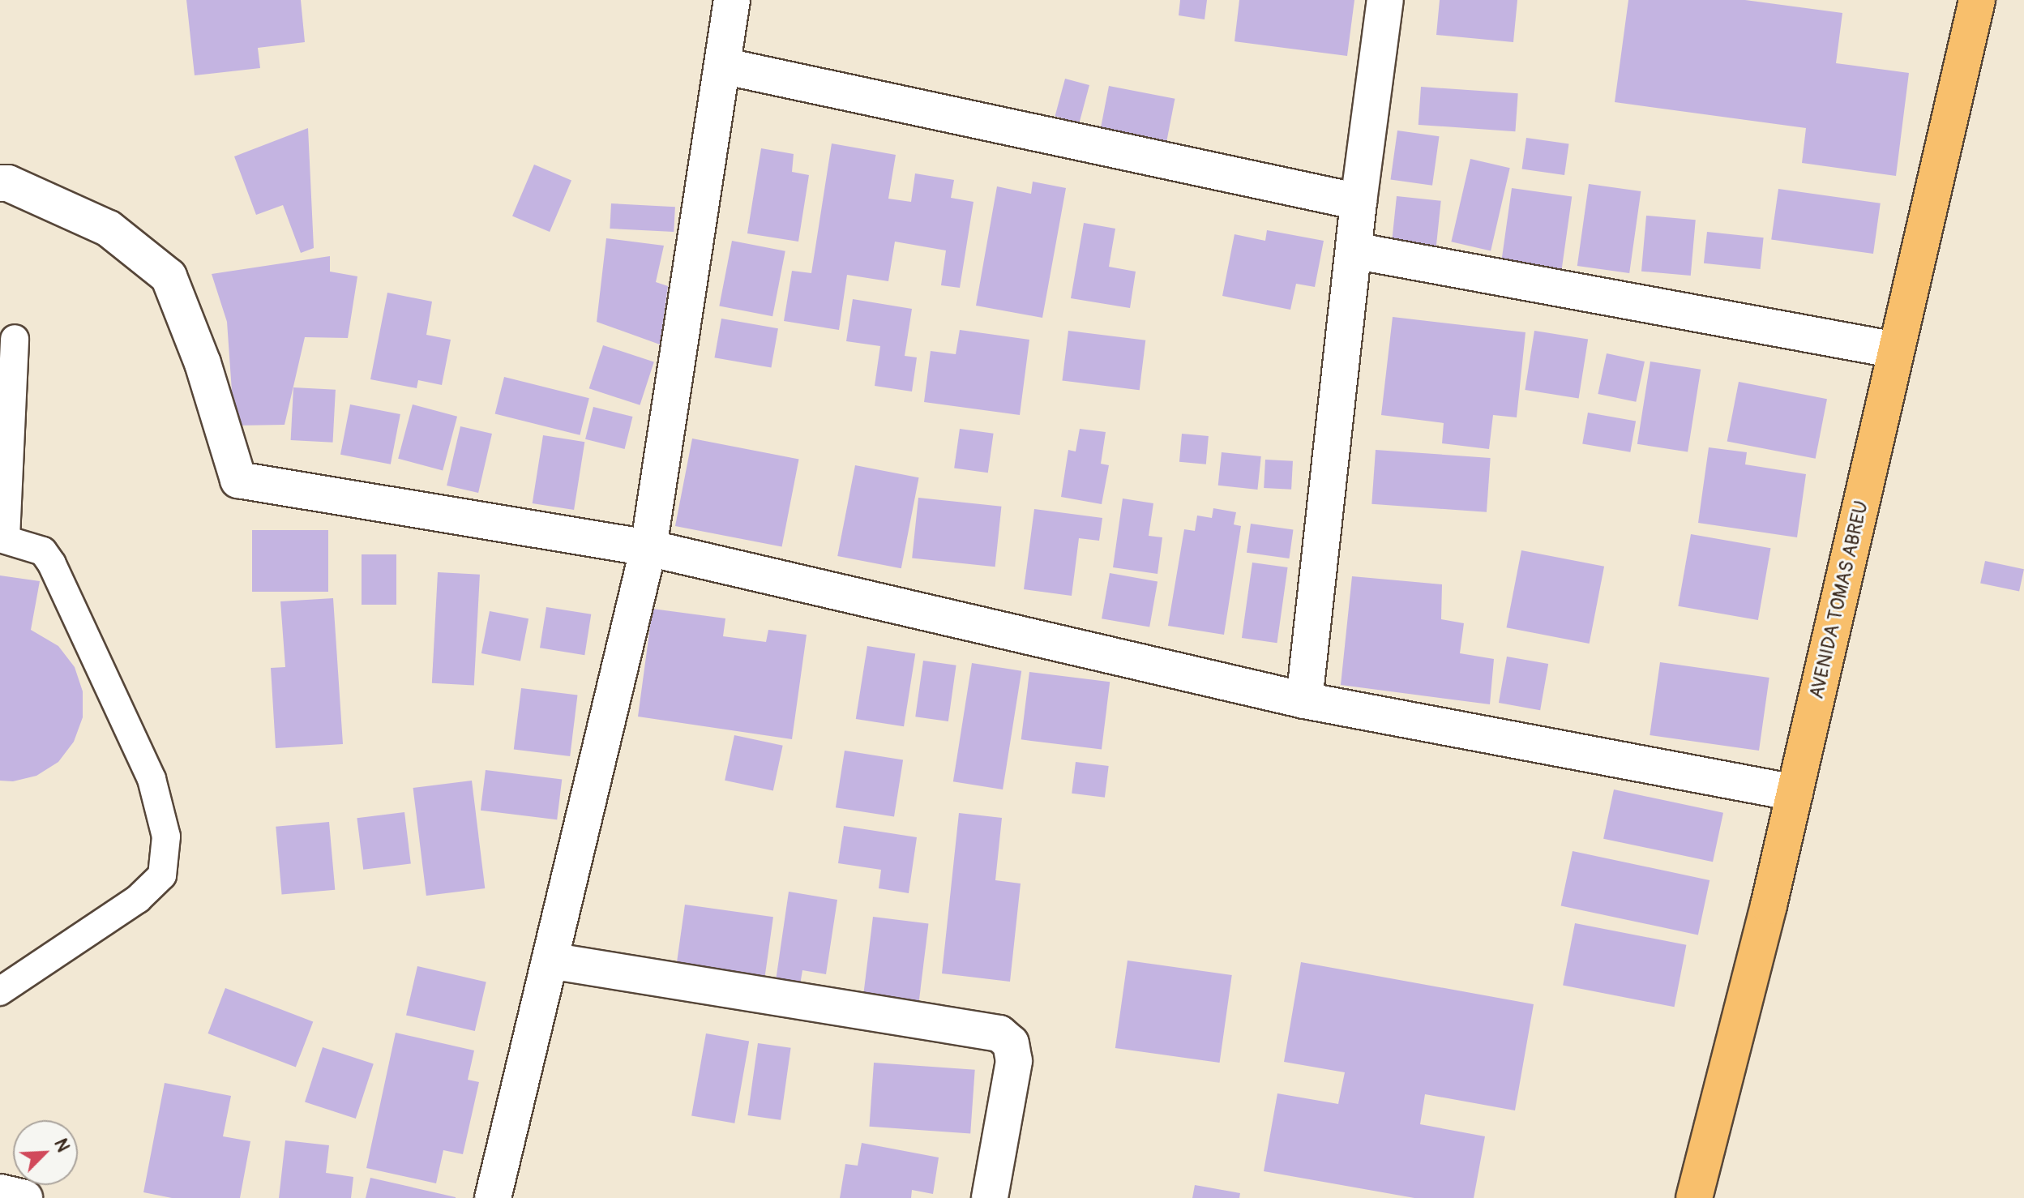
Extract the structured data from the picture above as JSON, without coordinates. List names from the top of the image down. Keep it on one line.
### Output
{"streets":{"main road":["AVENIDA TOMAS ABREU"]},"north":"top right"}
